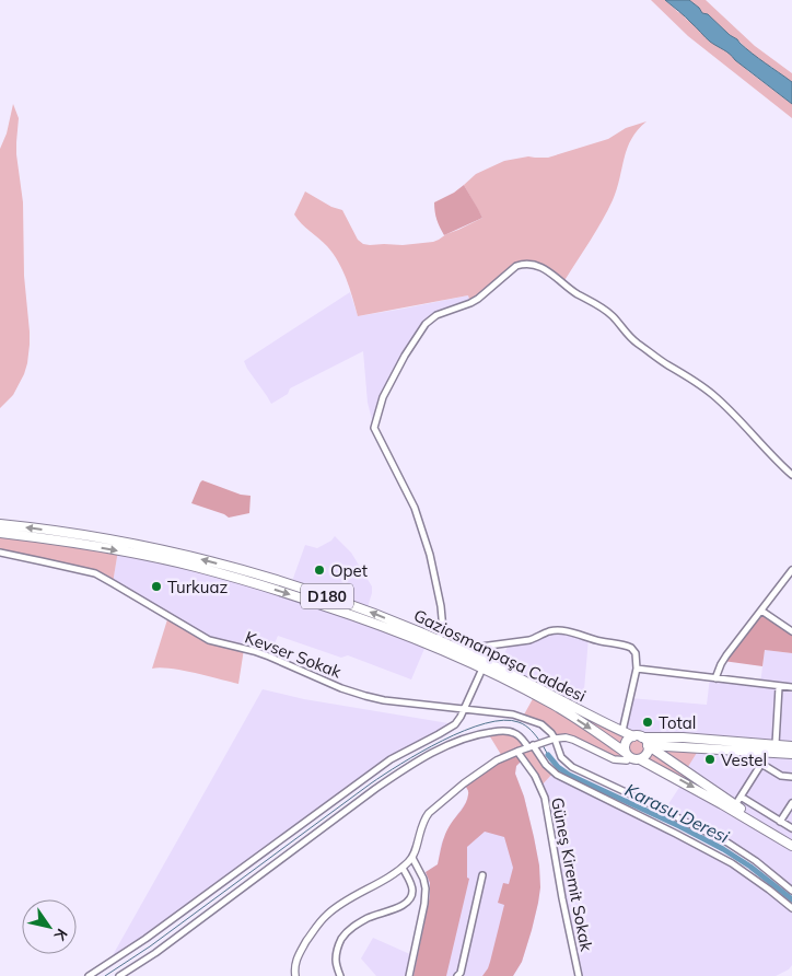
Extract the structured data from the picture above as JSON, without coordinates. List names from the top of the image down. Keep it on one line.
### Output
{"streets":{"main road":["D180","Gaziosmanpaşa Caddesi"],"street":["Kevser Sokak","Güneş Kiremit Sokak"]},"crossings":[["D180","Gaziosmanpaşa Caddesi"]],"water":["Karasu Deresi"],"places":["Opet","Turkuaz","Total","Vestel"],"north":"bottom right"}
